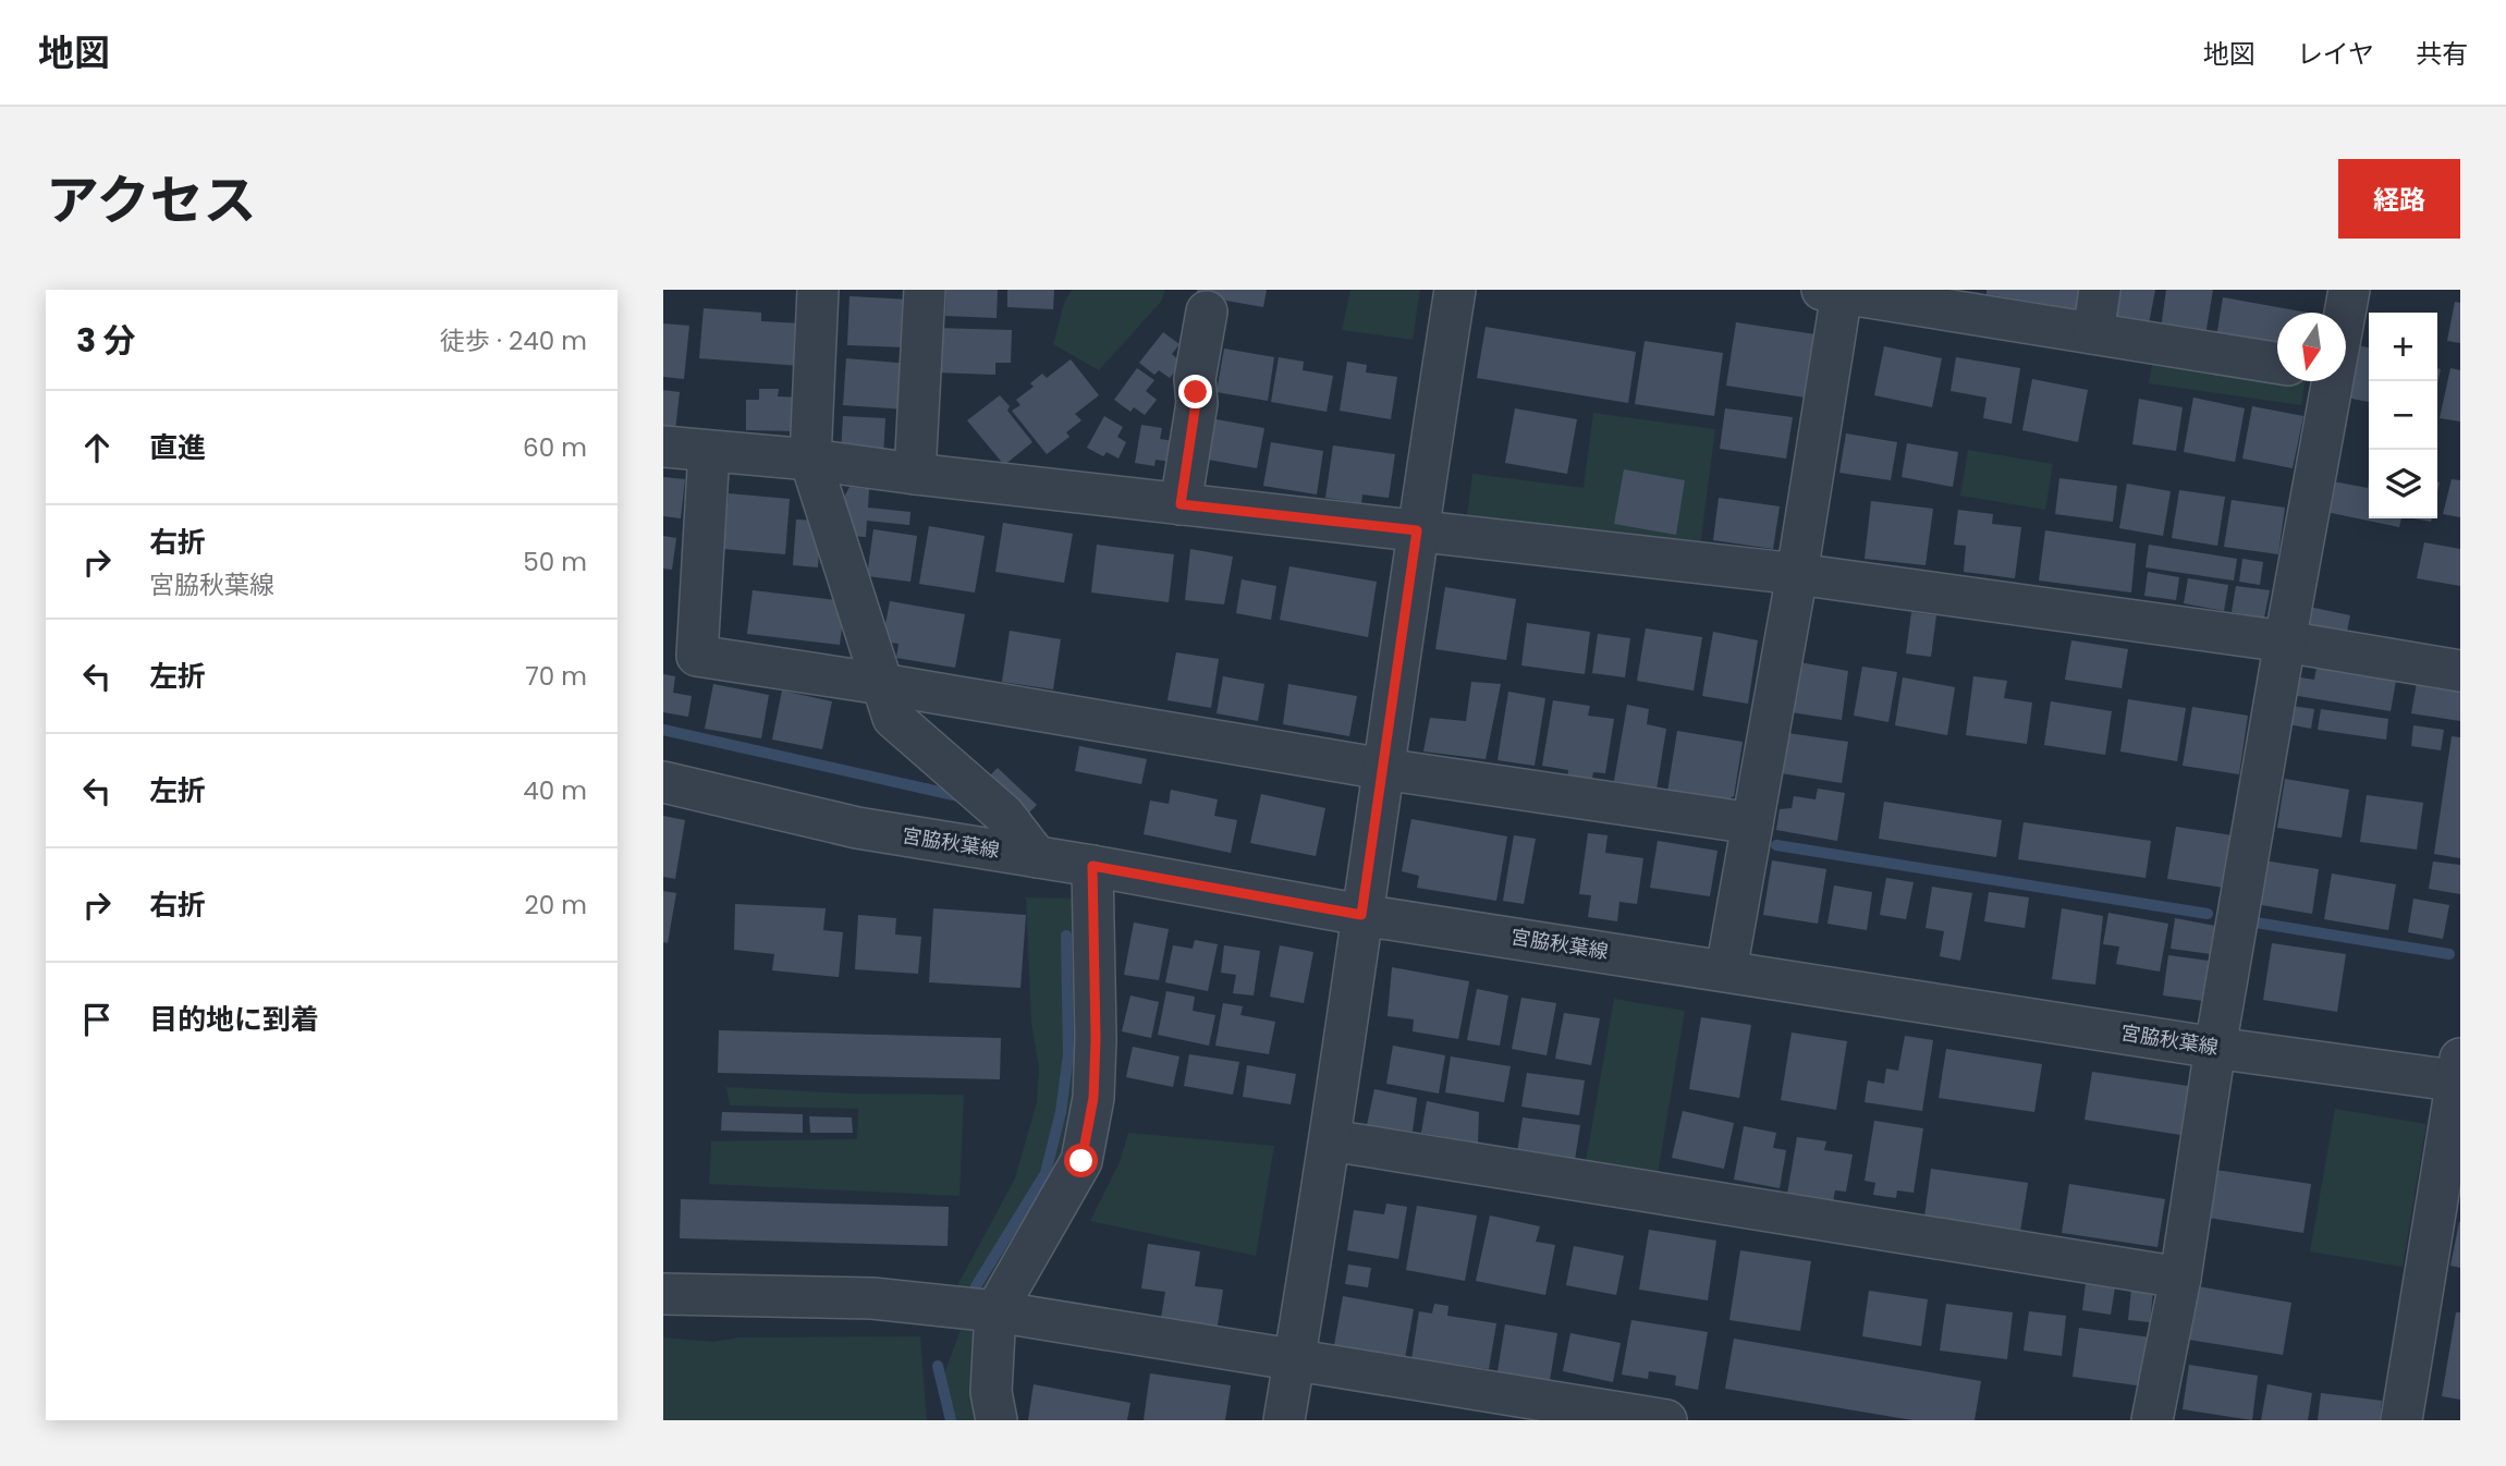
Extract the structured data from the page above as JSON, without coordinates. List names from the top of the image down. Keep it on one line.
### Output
{"streets":{"street":["宮脇秋葉線"]},"north":"bottom","page":{"header":"地図","nav":["地図","レイヤ","共有"],"title":"アクセス","buttons":"経路","heading":["3 分","徒歩 · 240 m"],"map_buttons":["+","−"],"list":[["直進","60 m"],["右折","宮脇秋葉線","50 m"],["左折","70 m"],["左折","40 m"],["右折","20 m"],"目的地に到着"]}}
